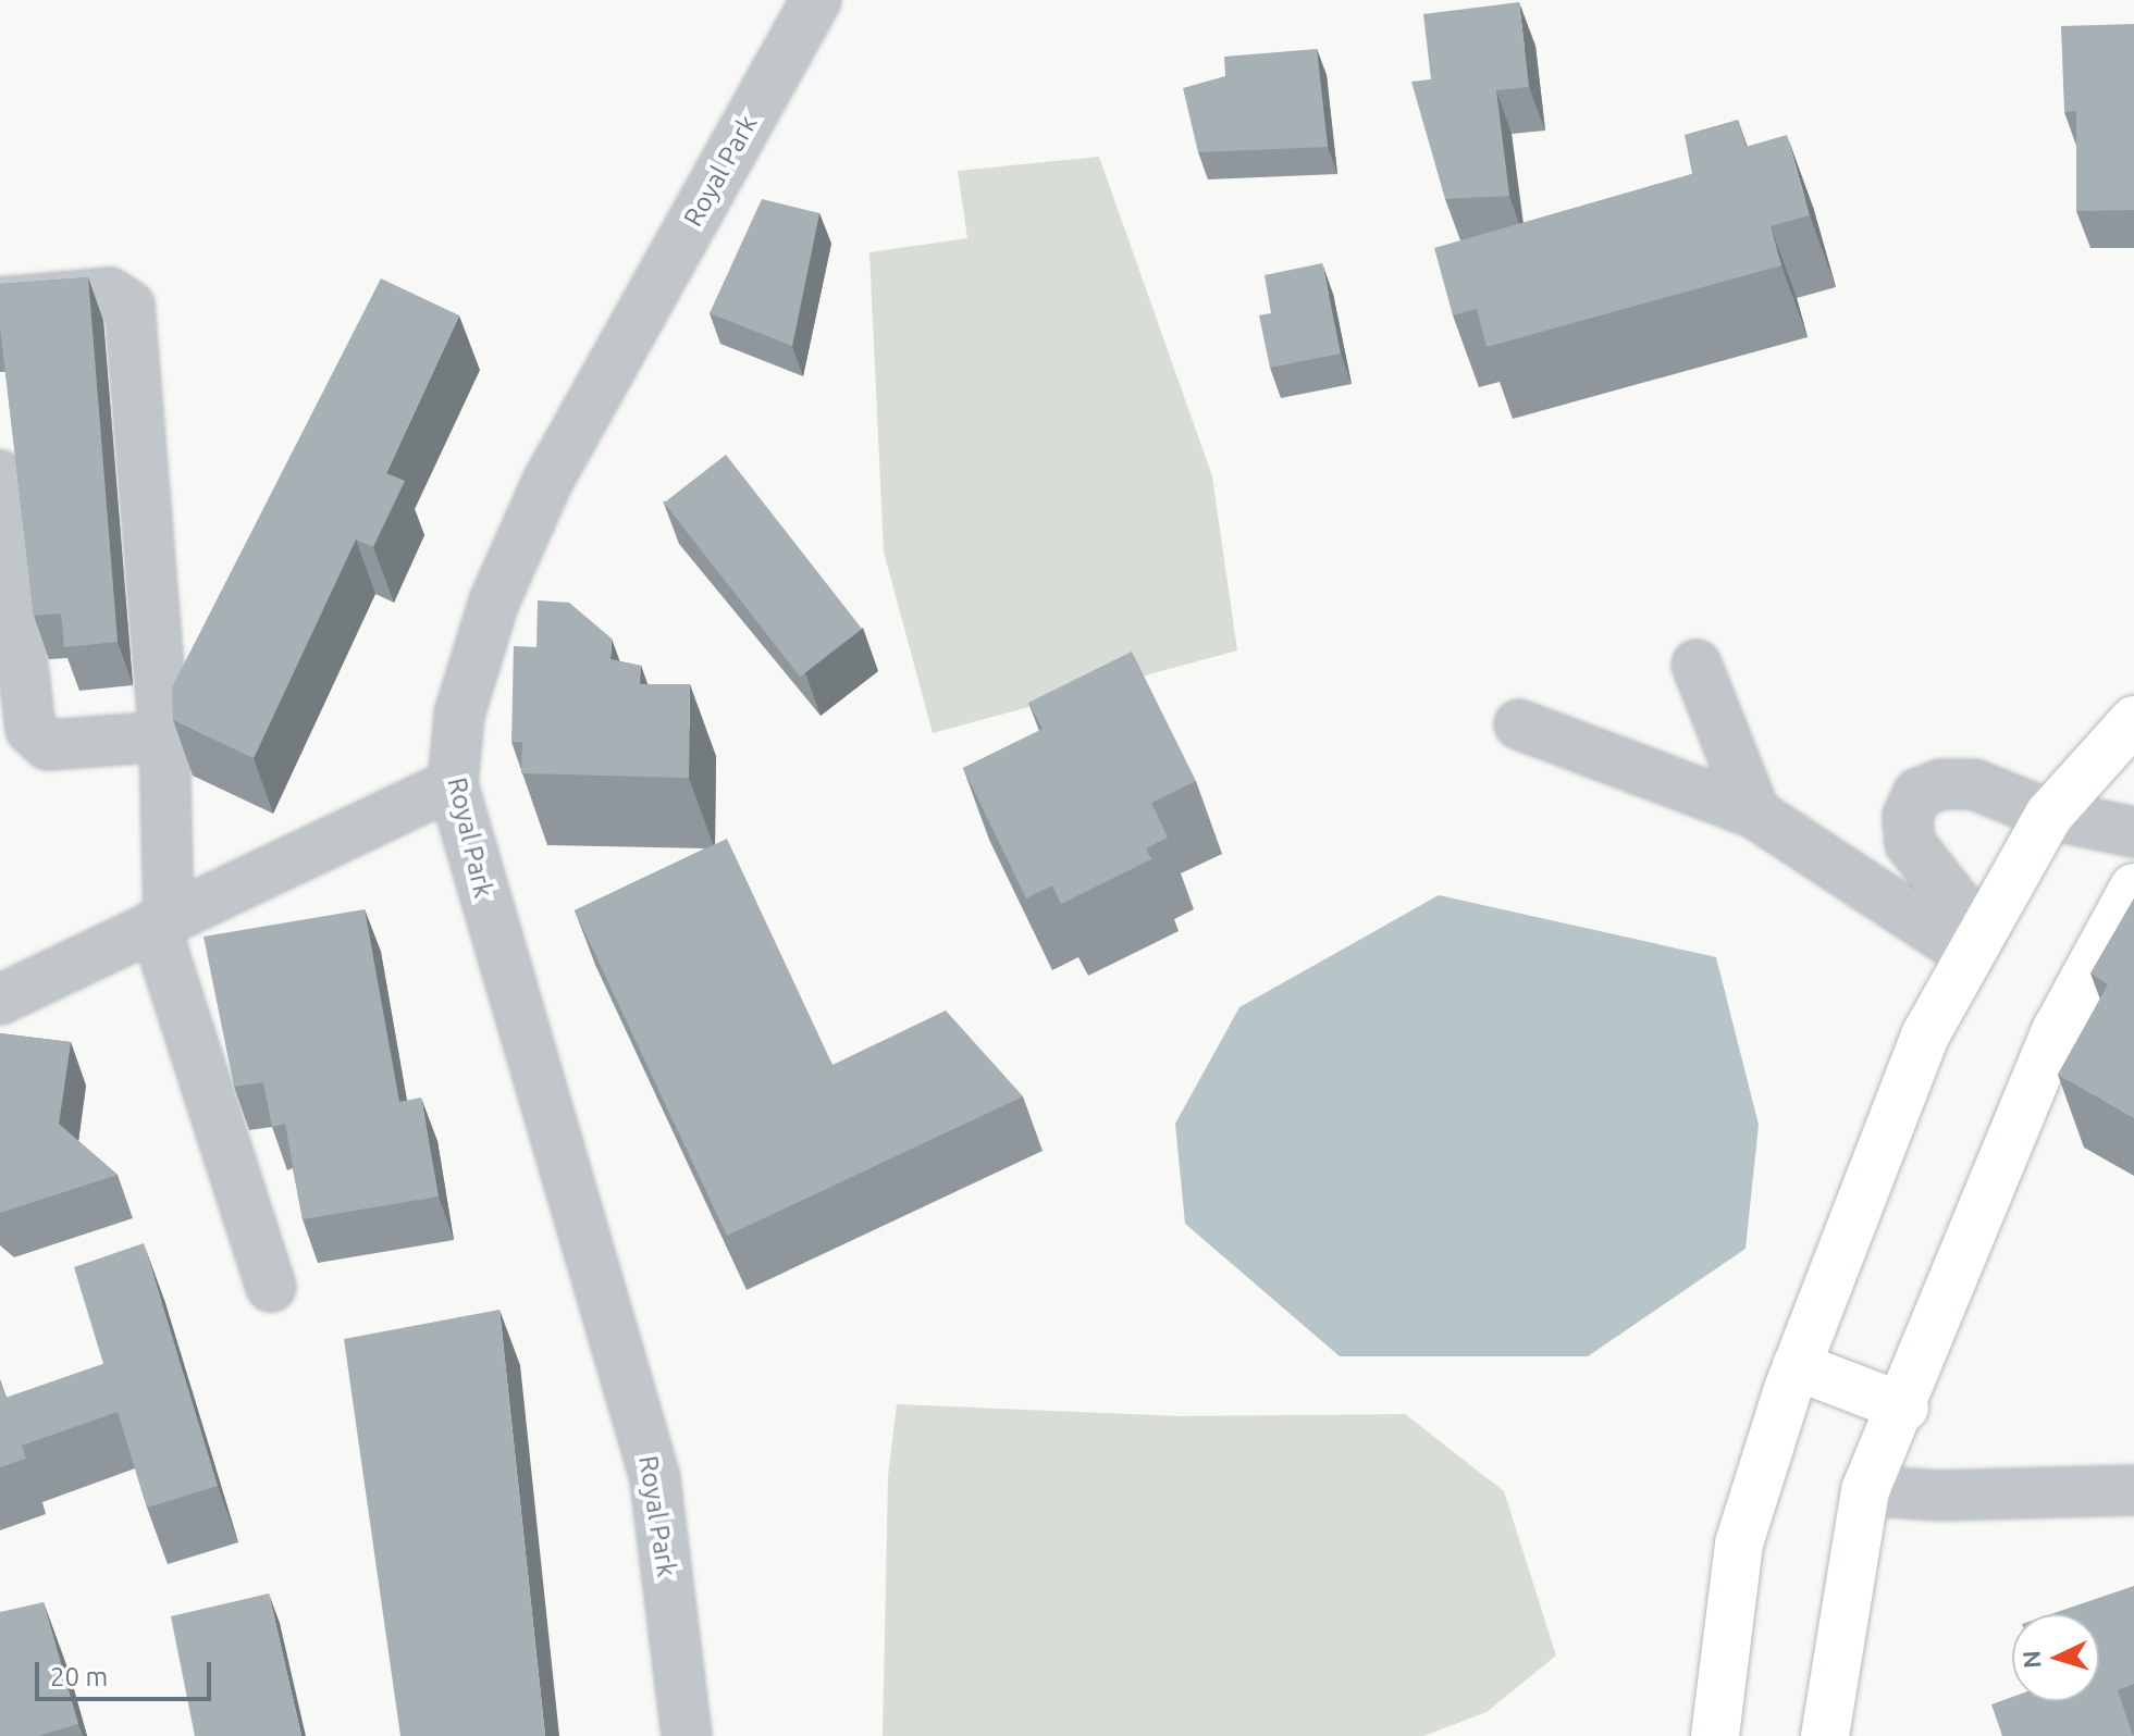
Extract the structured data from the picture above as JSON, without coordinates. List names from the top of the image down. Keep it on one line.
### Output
{"streets":{"street":["Royal Park"]},"scale_bar":"20 m","north":"left"}
